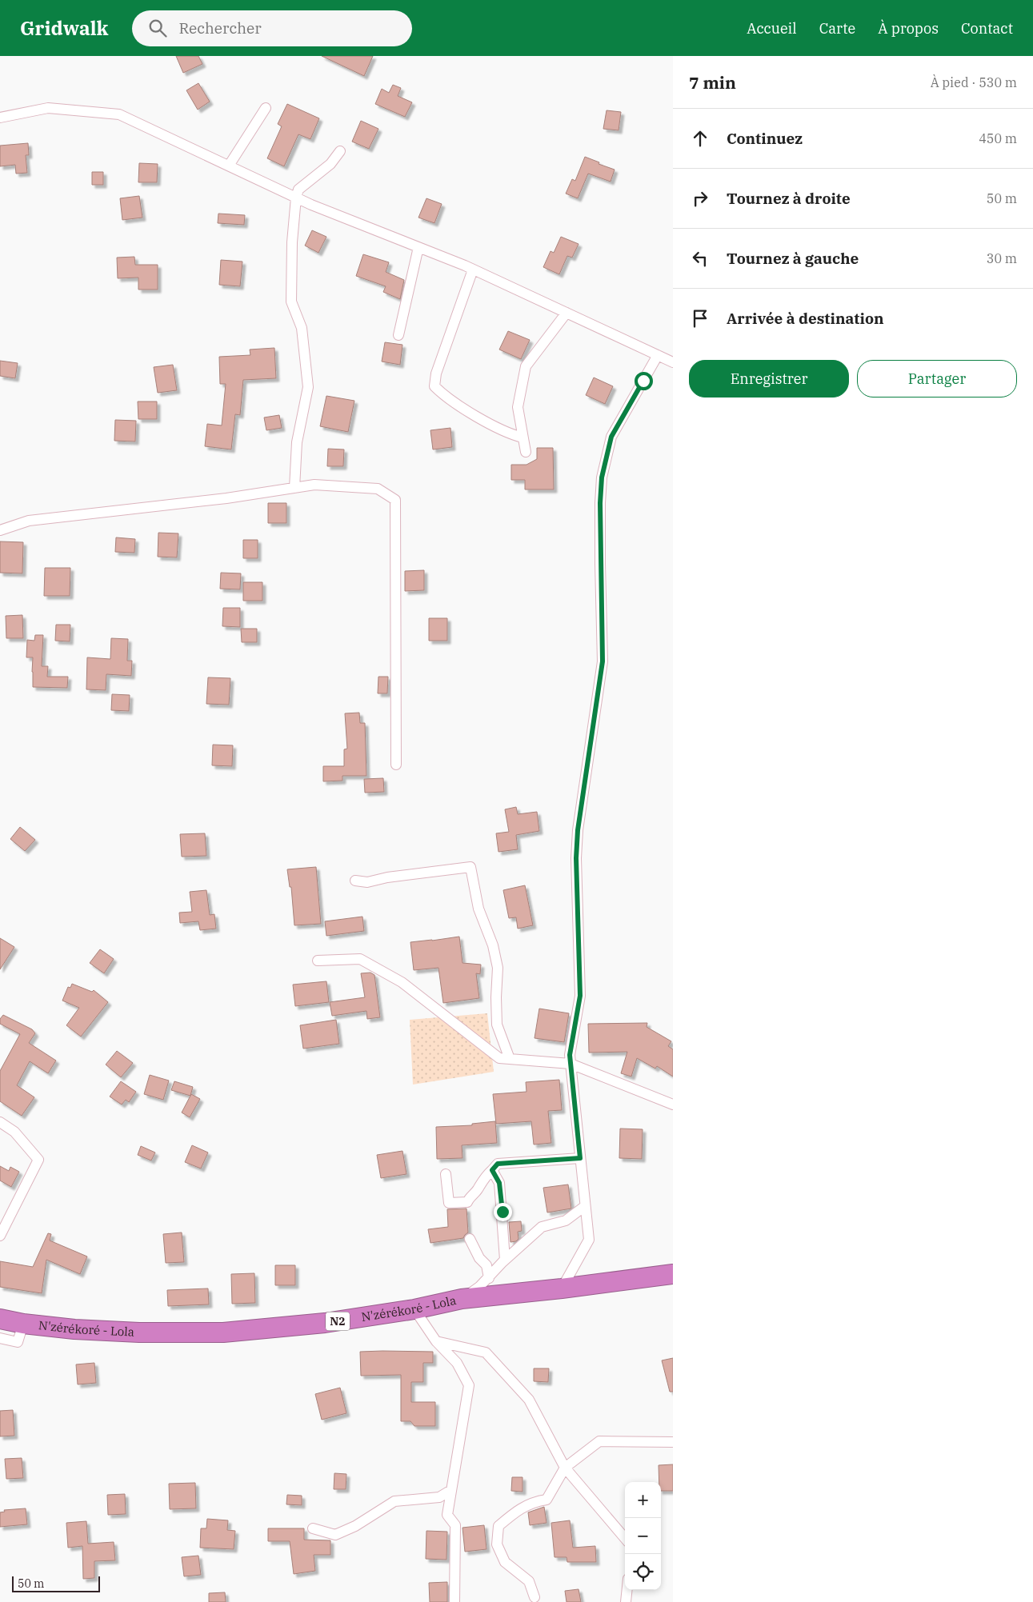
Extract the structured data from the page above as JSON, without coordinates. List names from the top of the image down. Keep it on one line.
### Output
{"streets":{"highway":["N'zérékoré - Lola","N2"]},"scale_bar":"50 m","page":{"header":"Gridwalk","search":"Rechercher","nav":["Accueil","Carte","À propos","Contact"],"heading":["7 min","À pied · 530 m"],"list":[["Continuez","450 m"],["Tournez à droite","50 m"],["Tournez à gauche","30 m"],"Arrivée à destination"],"buttons":["Enregistrer","Partager"],"map_buttons":["+","−"],"scale":"50 m"}}
